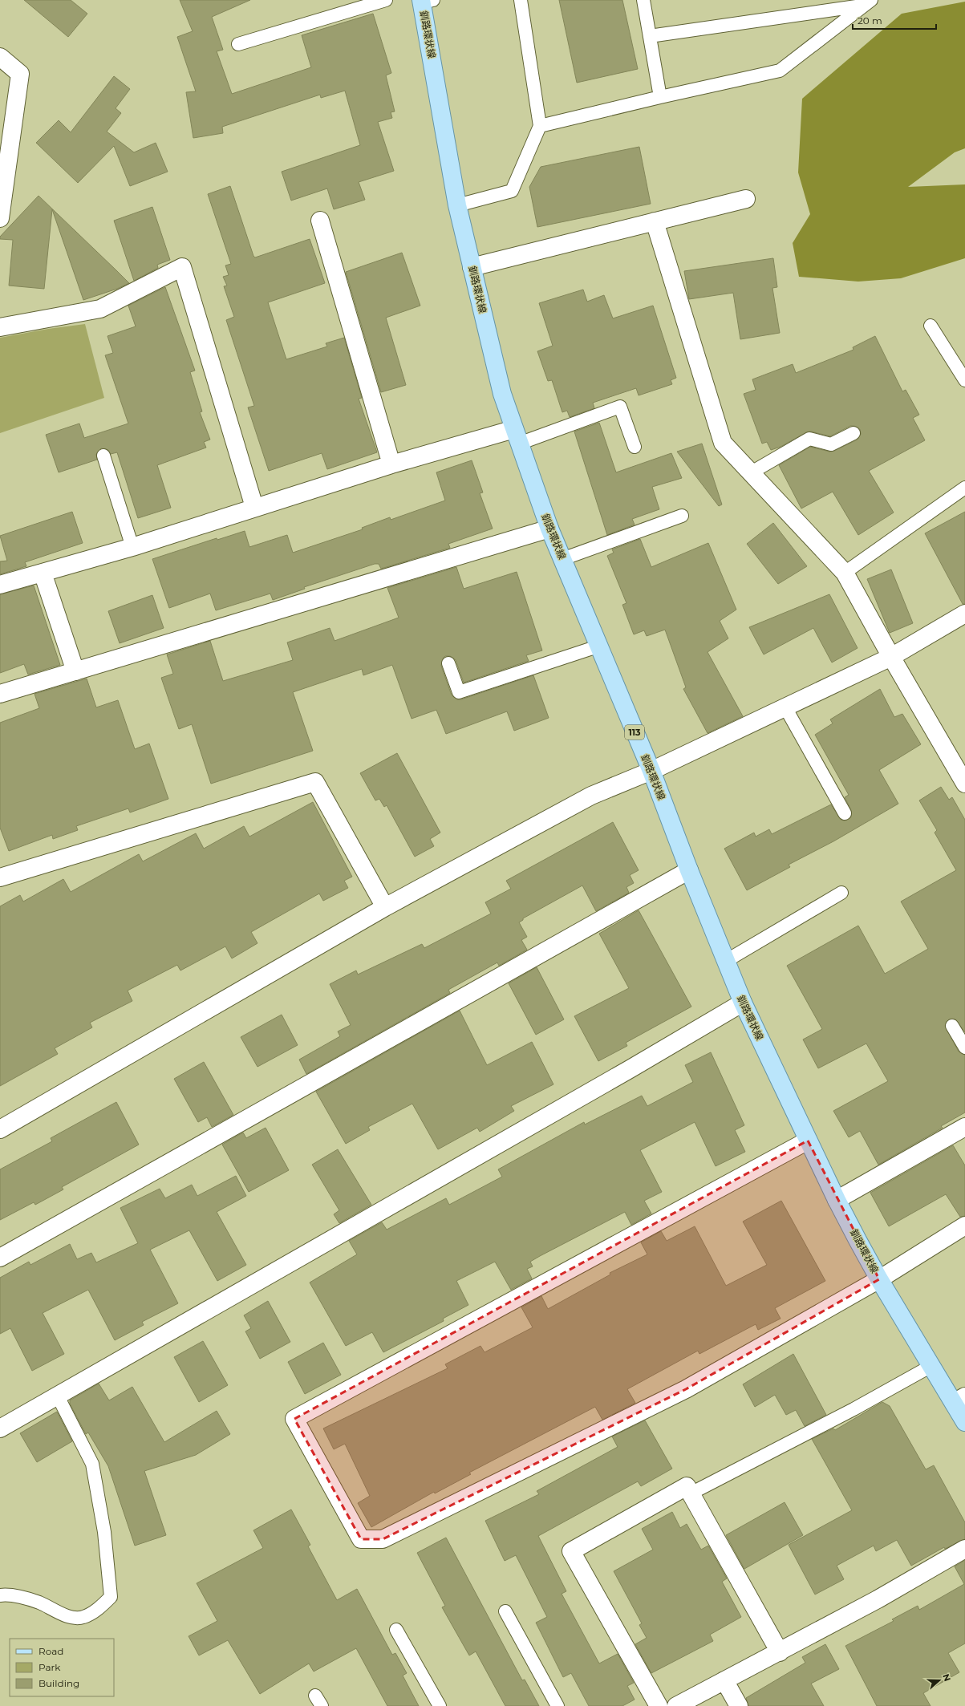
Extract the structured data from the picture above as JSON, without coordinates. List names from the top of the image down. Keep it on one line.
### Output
{"streets":{"main road":["釧路環状線","113"]},"legend":["Road","Park","Building"],"scale_bar":"20 m","north":"right"}
